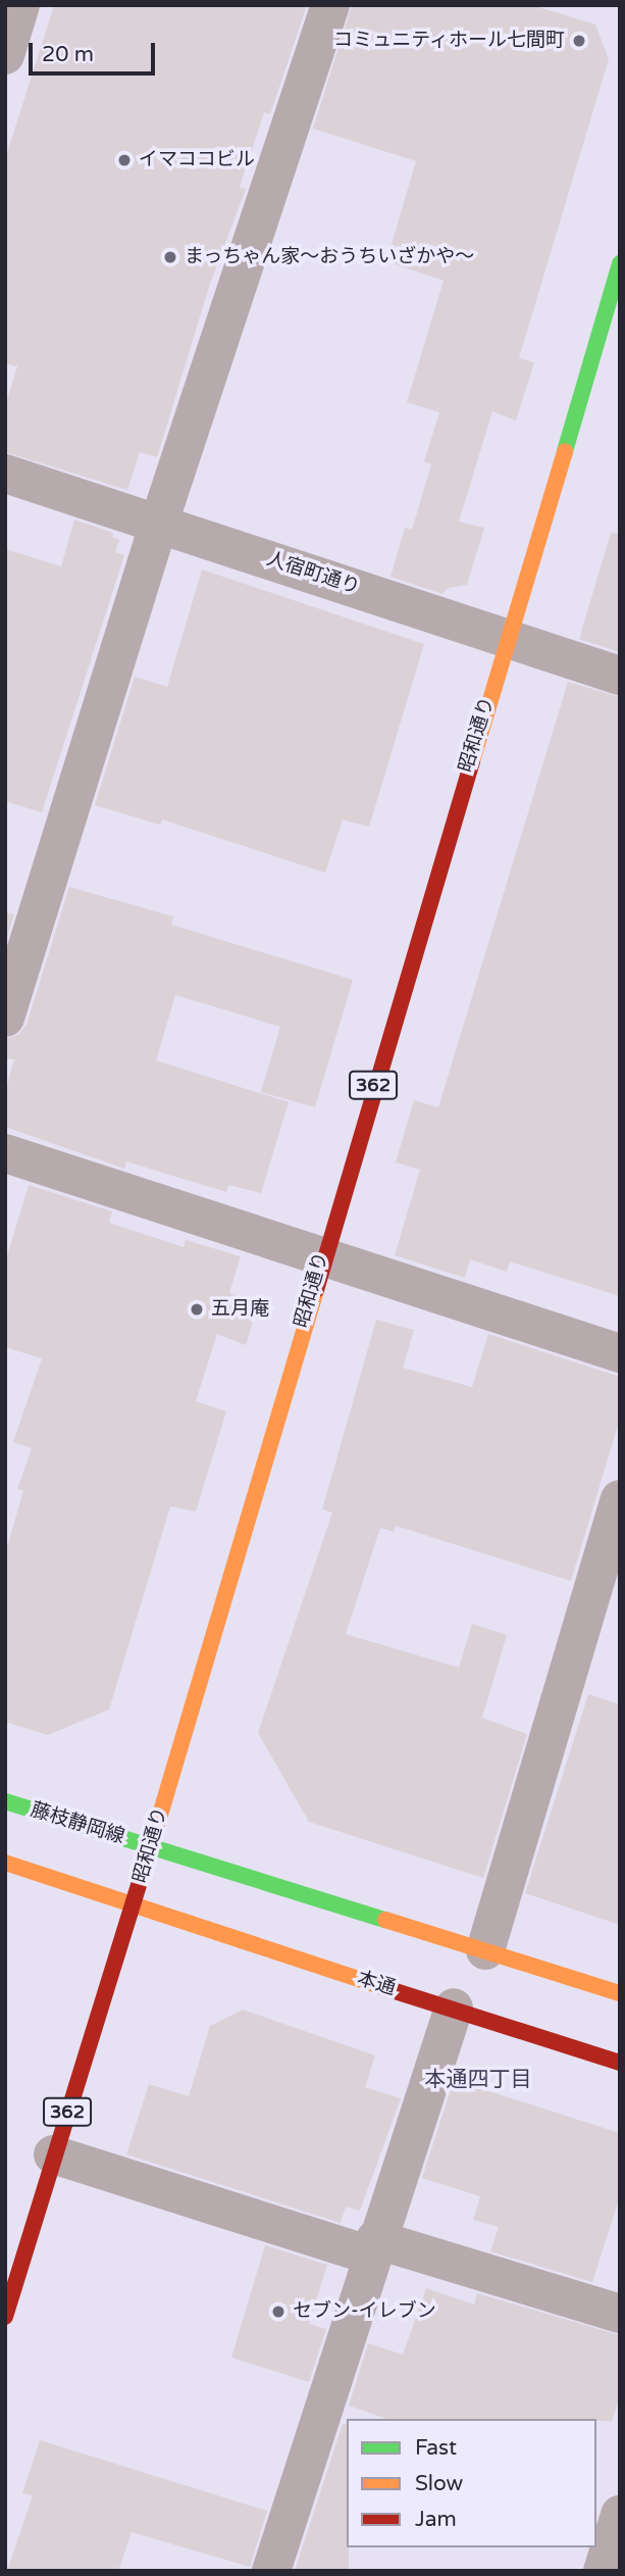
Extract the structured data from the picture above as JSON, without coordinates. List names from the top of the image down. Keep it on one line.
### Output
{"streets":{"main road":["昭和通り","362","藤枝静岡線","本通"],"street":["人宿町通り"]},"crossings":[["人宿町通り","昭和通り"],["昭和通り","藤枝静岡線"],["昭和通り","本通"]],"districts":["本通四丁目"],"places":["コミュニティホール七間町","イマココビル","まっちゃん家〜おうちいざかや〜","五月庵","セブン-イレブン"],"legend":["Fast","Slow","Jam"],"scale_bar":"20 m"}
